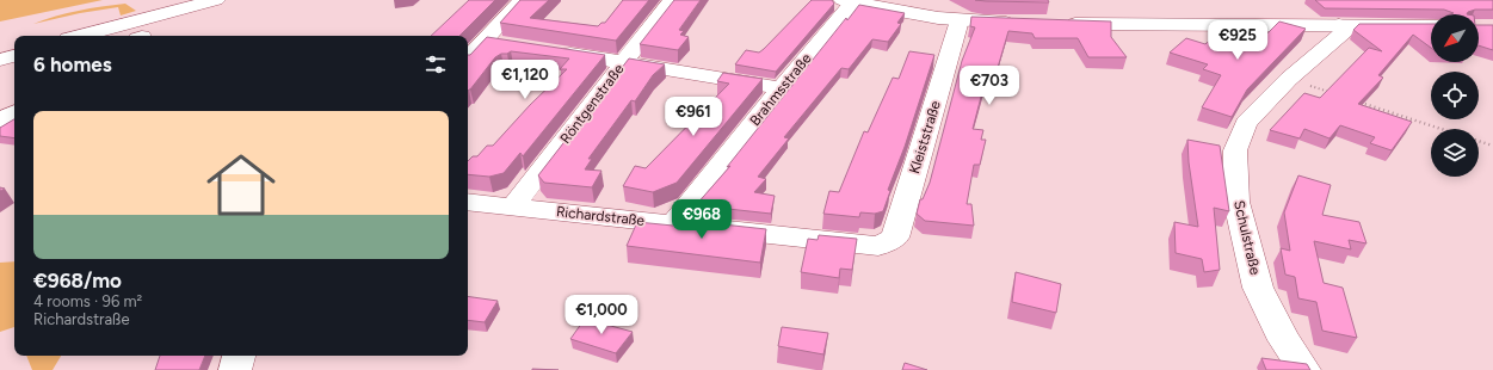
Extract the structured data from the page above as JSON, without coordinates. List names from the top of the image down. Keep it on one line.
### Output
{"streets":{"street":["Brahmsstraße","Röntgenstraße","Kleiststraße","Richardstraße","Schulstraße"]},"crossings":[["Brahmsstraße","Richardstraße"],["Röntgenstraße","Richardstraße"],["Kleiststraße","Richardstraße"]],"north":"bottom left","page":{"price":["€925","€1,120","€703","€961","€968","€1,000"],"heading":"6 homes","list":[{"name":"€968/mo","note":"4 rooms · 96 m² · Richardstraße"}]}}
